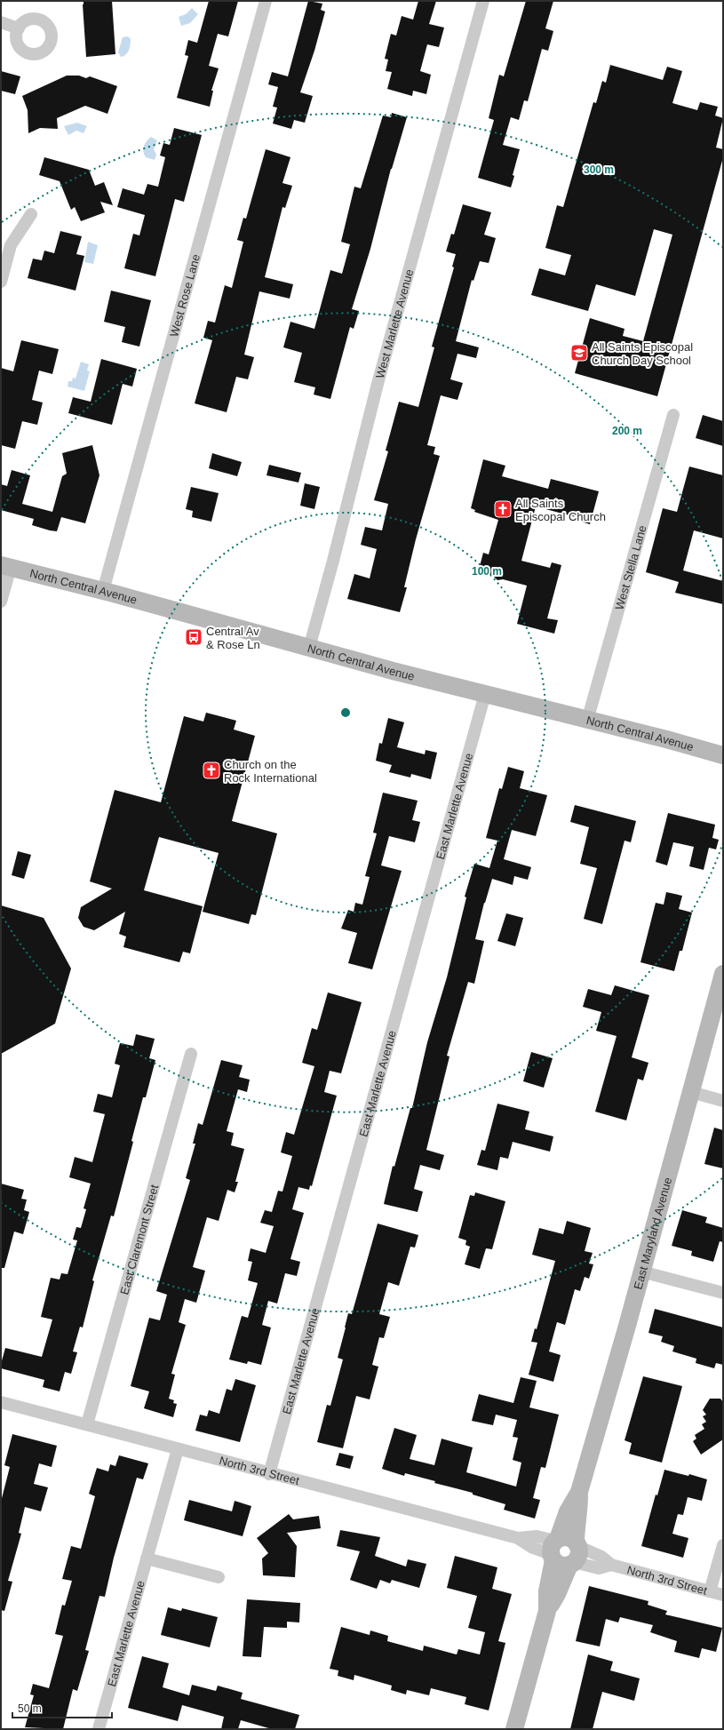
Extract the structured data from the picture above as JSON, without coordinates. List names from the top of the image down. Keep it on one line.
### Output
{"streets":{"street":["West Rose Lane","West Marlette Avenue","West Stella Lane","North Central Avenue","East Marlette Avenue","East Maryland Avenue","East Claremont Street","North 3rd Street"]},"crossings":[["West Rose Lane","North Central Avenue"],["West Marlette Avenue","North Central Avenue"],["West Stella Lane","North Central Avenue"],["North Central Avenue","East Marlette Avenue"],["East Marlette Avenue","North 3rd Street"],["East Maryland Avenue","North 3rd Street"],["East Claremont Street","North 3rd Street"]],"places":{"school or university":["All Saints Episcopal Church Day School"],"church":["All Saints Episcopal Church","Church on the Rock International"],"bus stop":["Central Av & Rose Ln"]},"scale_bar":"50 m","rings":["300 m","200 m","100 m"]}
